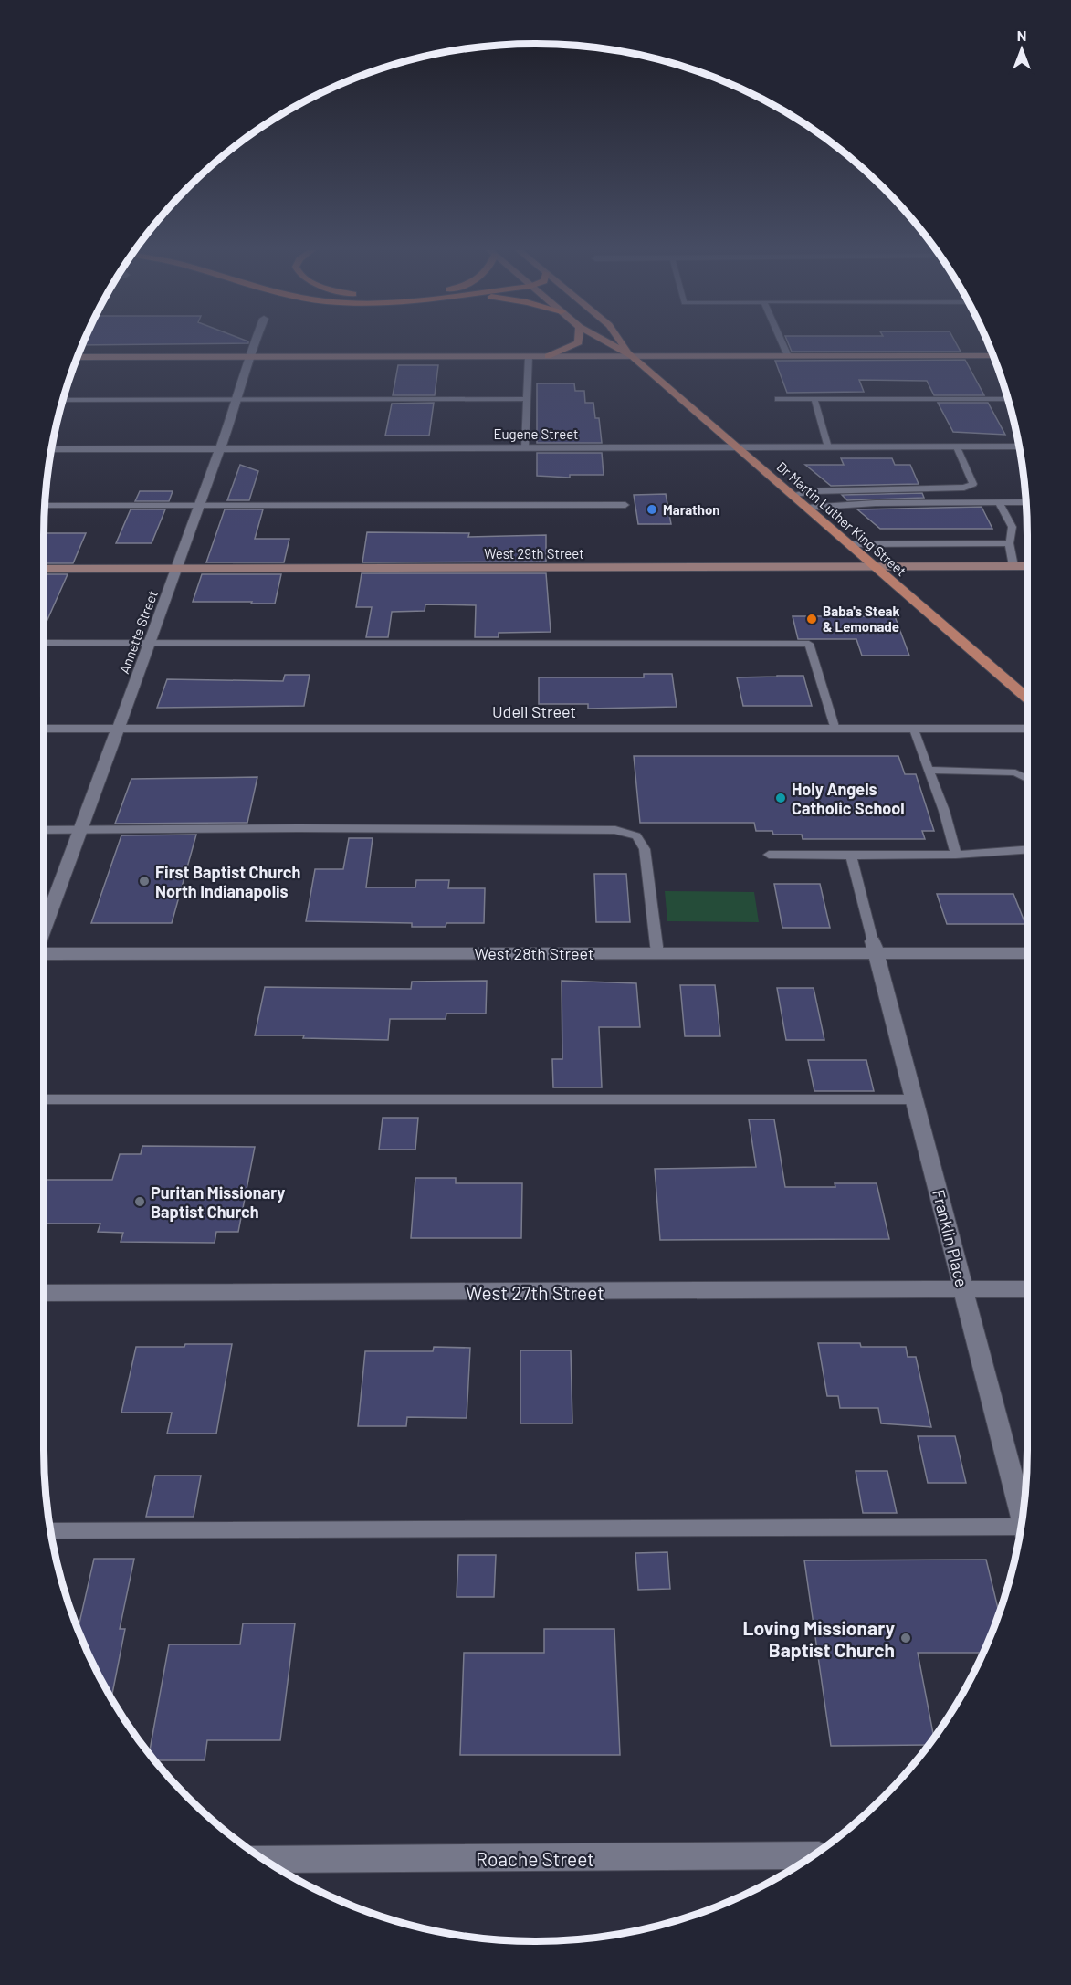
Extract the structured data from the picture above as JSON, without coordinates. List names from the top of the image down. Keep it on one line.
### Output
{"streets":{"main road":["Dr Martin Luther King Street","West 29th Street"],"street":["Eugene Street","Annette Street","Udell Street","West 28th Street","Franklin Place","West 27th Street","Roache Street"]},"crossings":[["Eugene Street","Dr Martin Luther King Street"],["Eugene Street","Annette Street"],["Dr Martin Luther King Street","West 29th Street"],["West 29th Street","Annette Street"],["Annette Street","Udell Street"],["West 28th Street","Franklin Place"],["Franklin Place","West 27th Street"]],"places":["Marathon","Baba's Steak & Lemonade","Holy Angels Catholic School","First Baptist Church North Indianapolis","Puritan Missionary Baptist Church","Loving Missionary Baptist Church"],"north":"top"}
